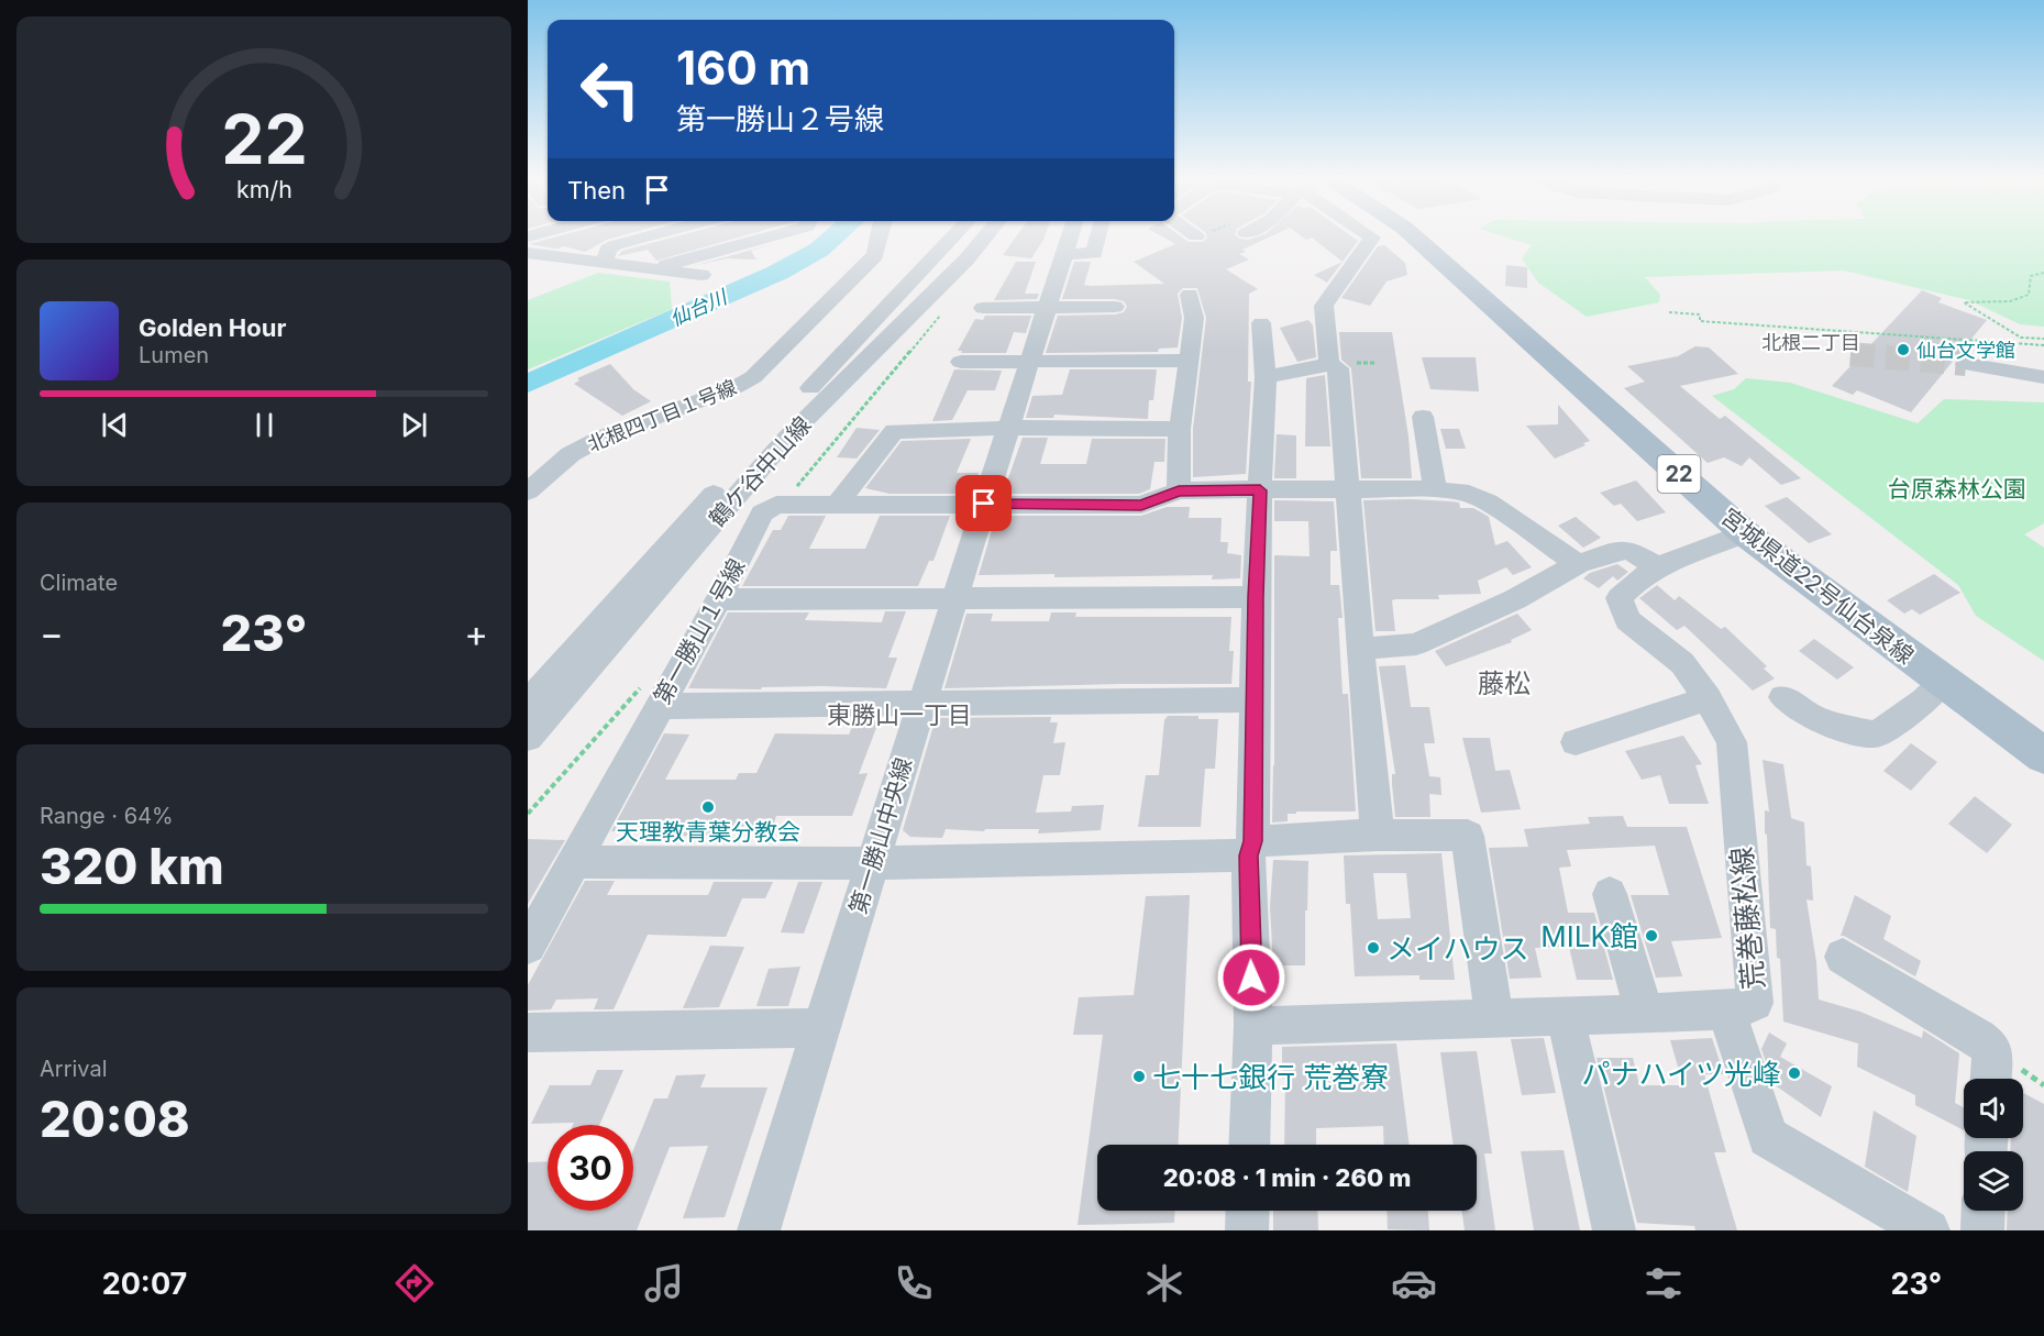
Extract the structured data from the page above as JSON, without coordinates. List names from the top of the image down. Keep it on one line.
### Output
{"streets":{"main road":["22","宮城県道22号仙台泉線"],"street":["北根四丁目１号線","鶴ケ谷中山線","第一勝山１号線","第一勝山中央線","荒巻藤松線"]},"crossings":[["宮城県道22号仙台泉線","荒巻藤松線"]],"districts":["北根二丁目","藤松","東勝山一丁目"],"water":["仙台川"],"parks":["台原森林公園"],"places":["仙台文学館","天理教青葉分教会","MILK館","メイハウス","パナハイツ光峰","七十七銀行 荒巻寮"],"page":{"turn":["160 m","第一勝山２号線"],"then":"Then","song":["Golden Hour","Lumen"],"tile":["Climate",["Range · 64%","320 km"],["Arrival","20:08"]],"heat":["−","23°","+"],"limit":"30","trip":"20:08 · 1 min · 260 m","tabs":["20:07","23°"],"gauge":["22","km/h"]}}
